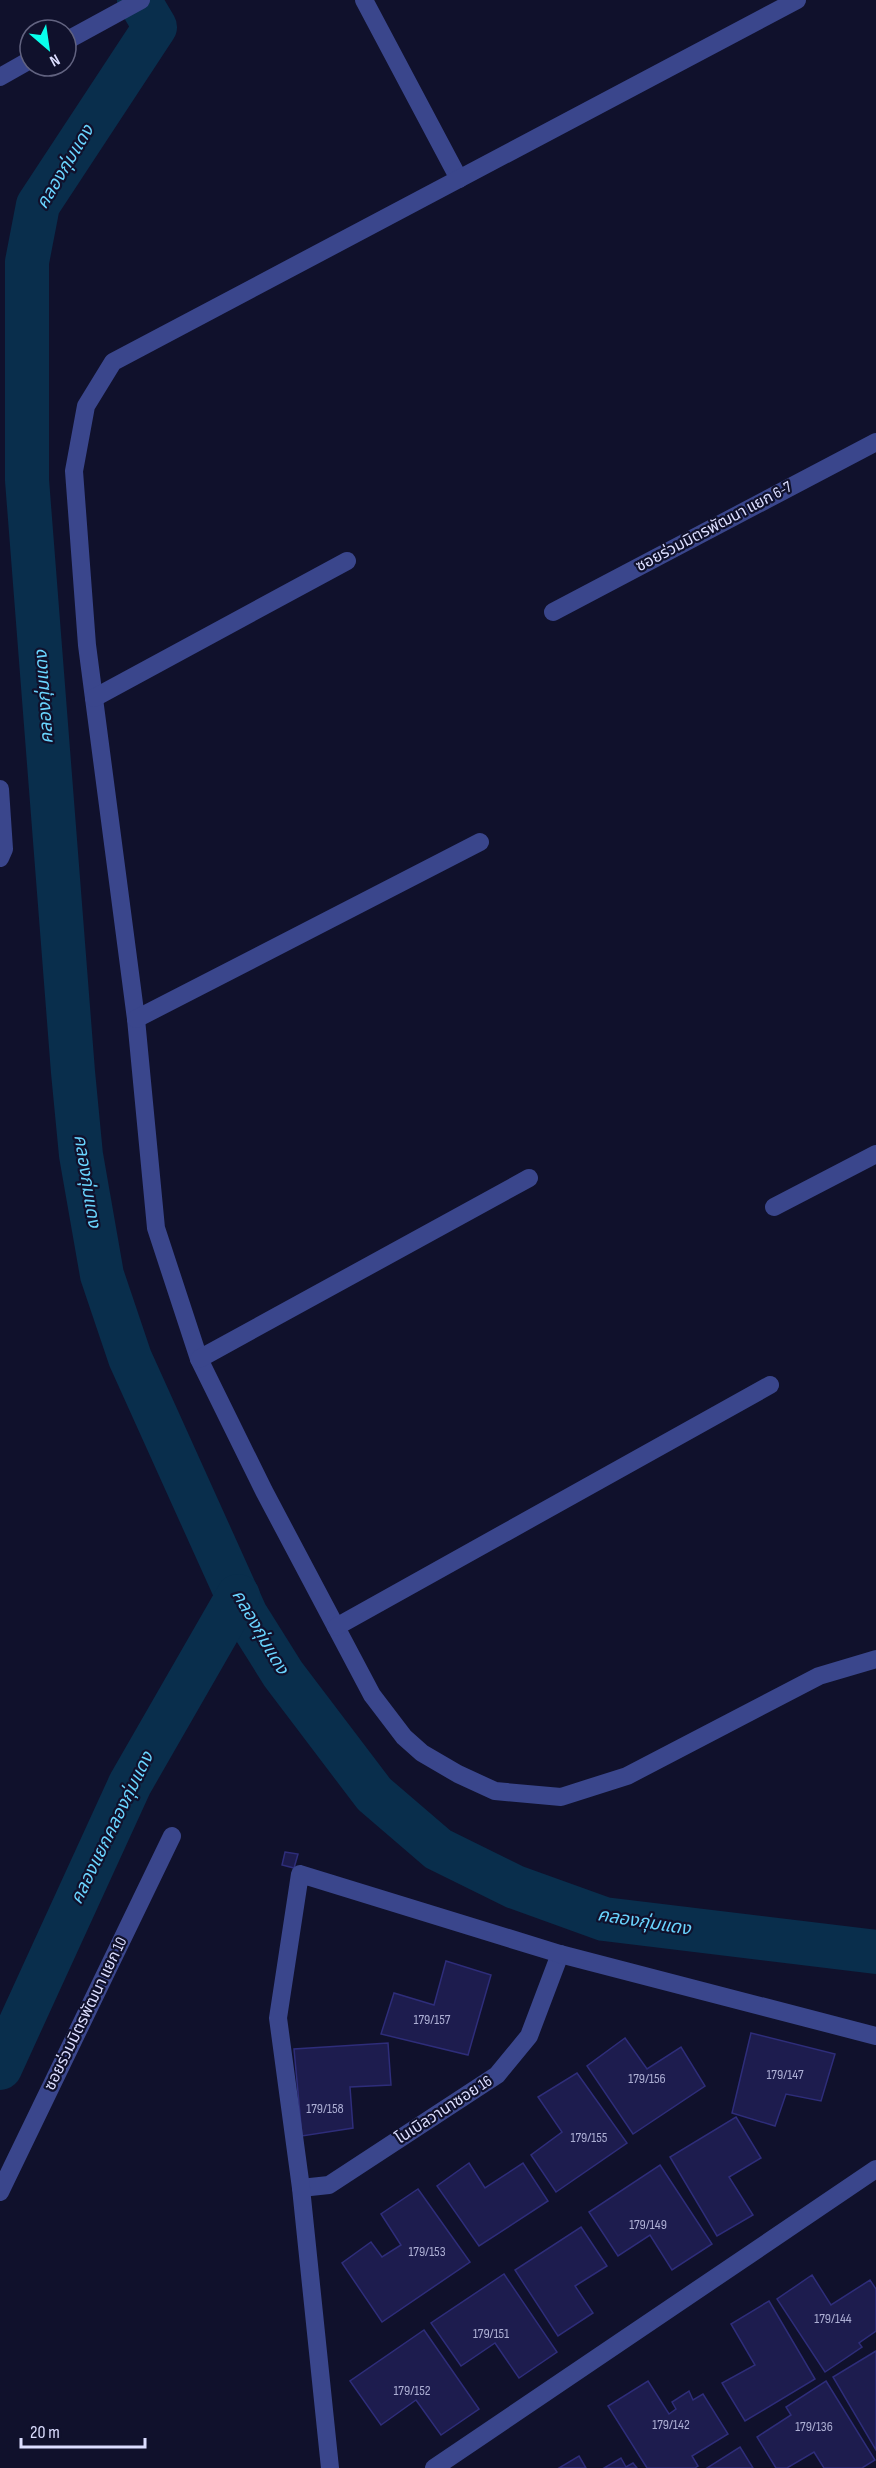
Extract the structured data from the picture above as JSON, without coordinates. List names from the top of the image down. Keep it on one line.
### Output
{"streets":{"street":["ซอยร่วมมิตรพัฒนา แยก 6-7","ซอยร่วมมิตรพัฒนา แยก 10","โนเบิลวานาซอย 16"]},"water":["คลองกุ่มแดง","คลองแยกคลองกุ่มแดง"],"house_numbers":["179/157","179/147","179/156","179/158","179/155","179/149","179/153","179/144","179/151","179/152","179/142","179/136"],"scale_bar":"20 m","north":"bottom right"}
